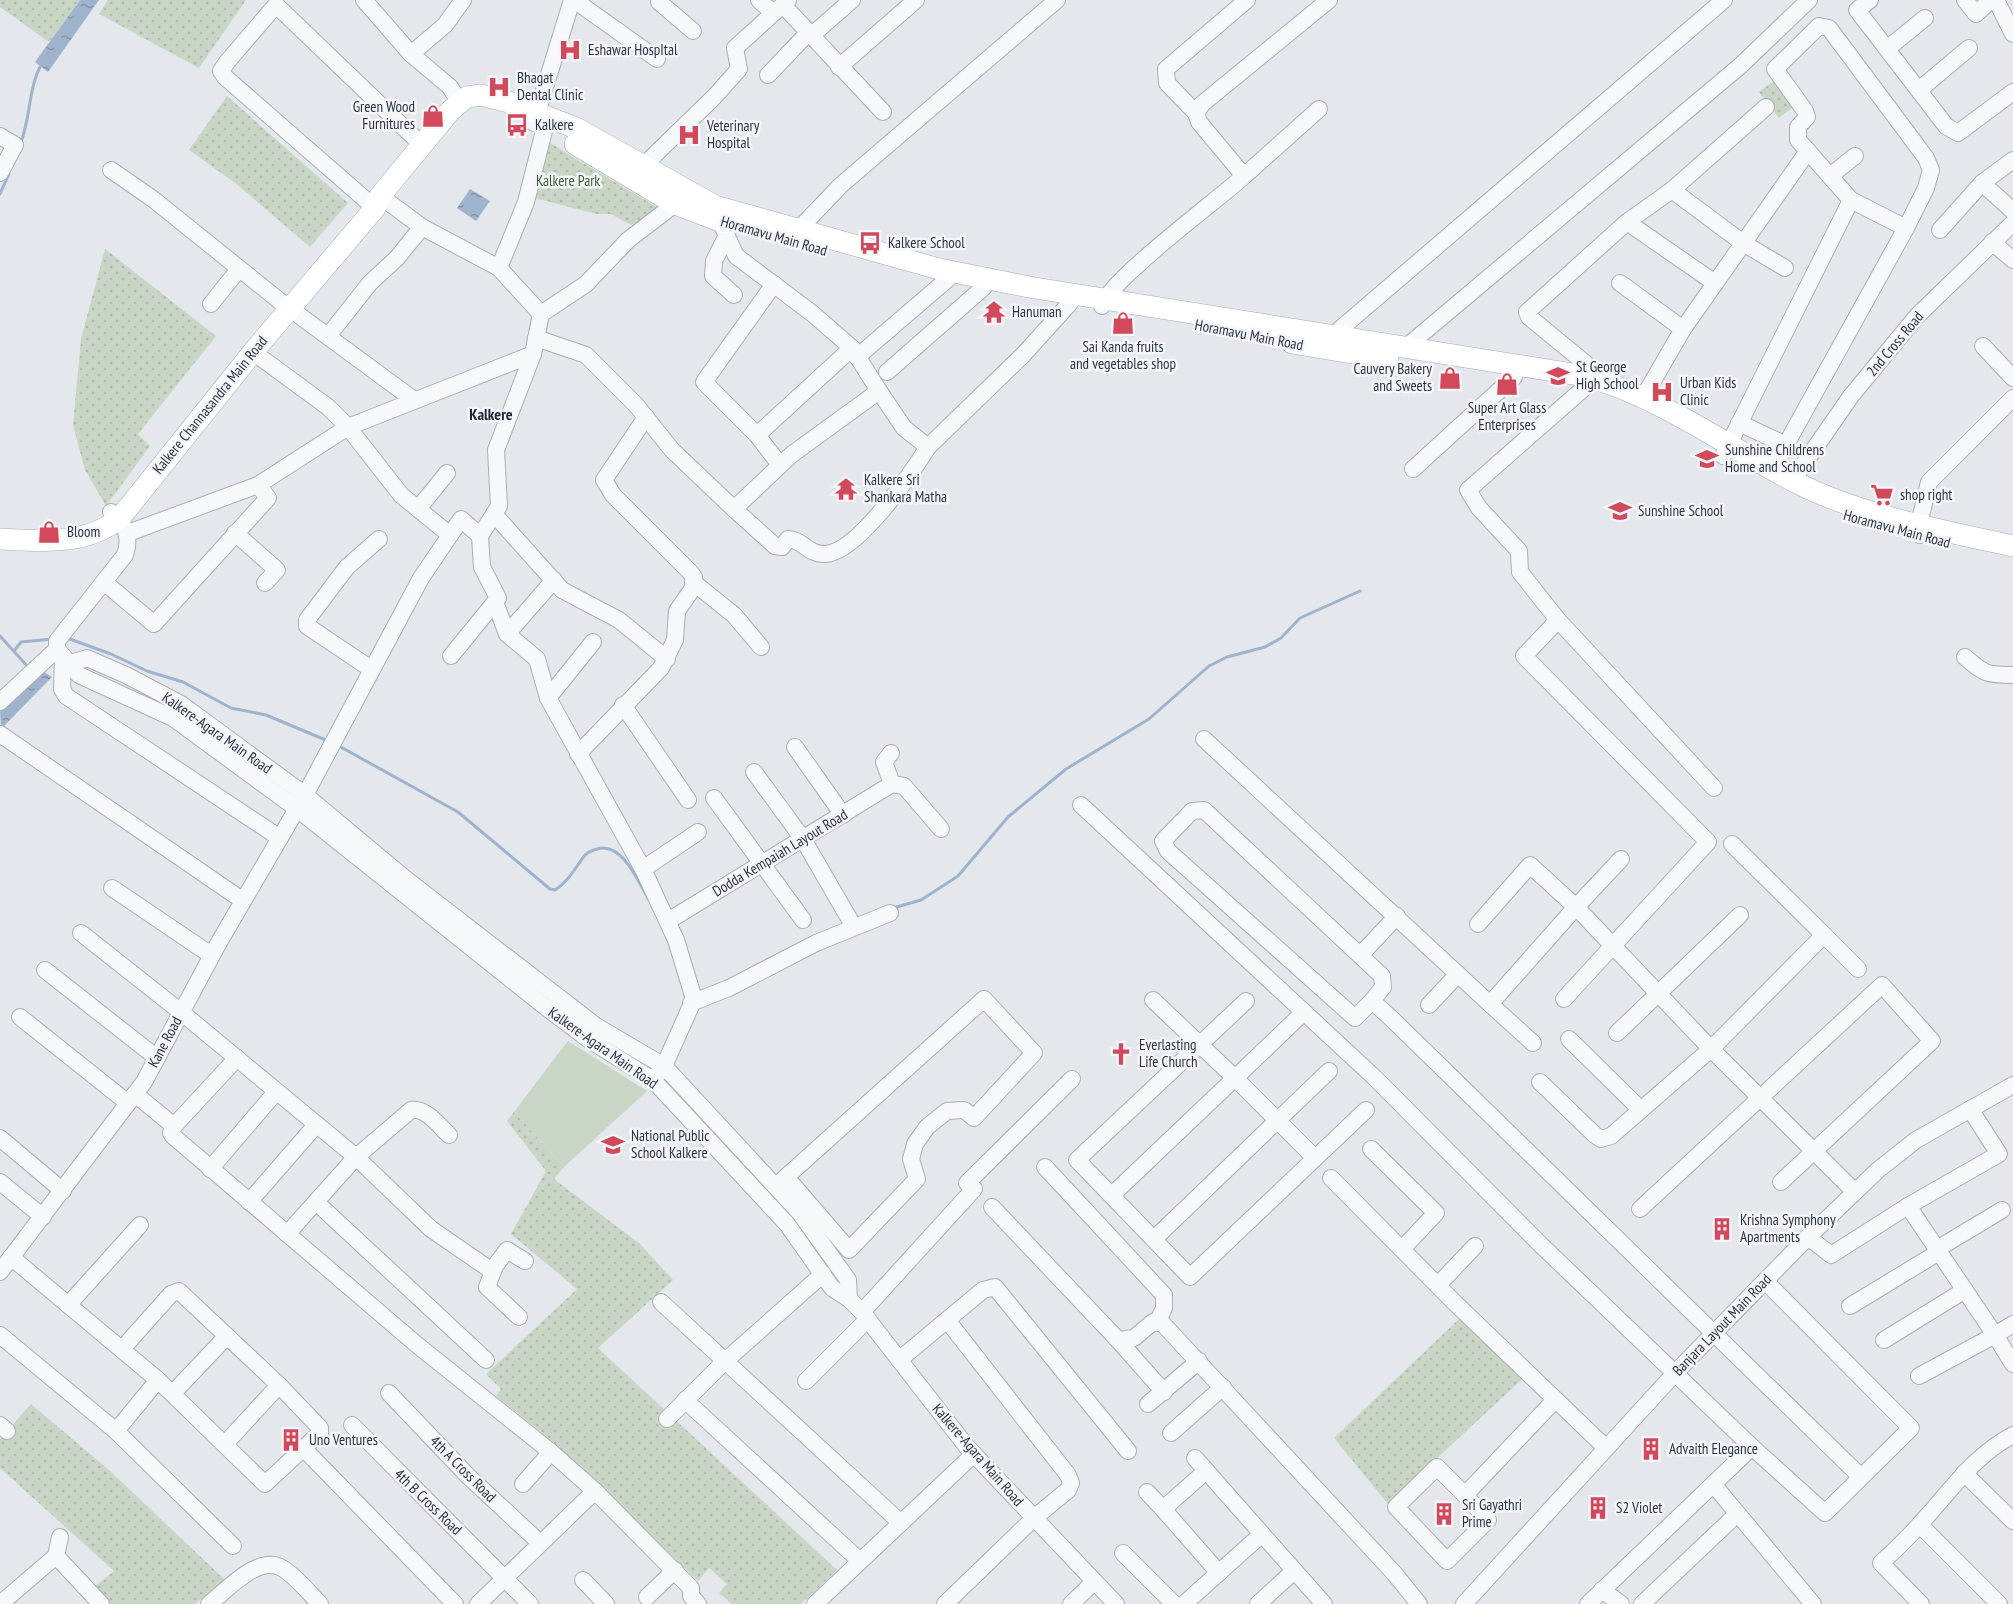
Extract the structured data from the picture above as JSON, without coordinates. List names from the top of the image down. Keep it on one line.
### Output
{"streets":{"main road":["Horamavu Main Road","Kalkere Channasandra Main Road"],"street":["2nd Cross Road","Kalkere-Agara Main Road","Dodda Kempaiah Layout Road","Kane Road","Banjara Layout Main Road","4th A Cross Road","4th B Cross Road"]},"crossings":[["Horamavu Main Road","2nd Cross Road"],["Kalkere-Agara Main Road","Kane Road"]],"districts":["Kalkere"],"parks":["Kalkere Park"],"places":{"hospital":["Eshawar HospItal","Bhagat Dental Clinic","Veterinary Hospital","Urban Kids Clinic"],"shop":["Green Wood Furnitures","Sai Kanda fruits and vegetables shop","Cauvery Bakery and Sweets","Super Art Glass Enterprises","Bloom"],"bus stop":["Kalkere","Kalkere School"],"temple":["Hanuman","Kalkere Sri Shankara Matha"],"school or university":["St George High School","Sunshine Childrens Home and School","Sunshine School","National Public School Kalkere"],"supermarket":["shop right"],"church":["Everlasting Life Church"],"building":["Krishna Symphony Apartments","Uno Ventures","Advaith Elegance","S2 Violet","Sri Gayathri Prime"]}}
